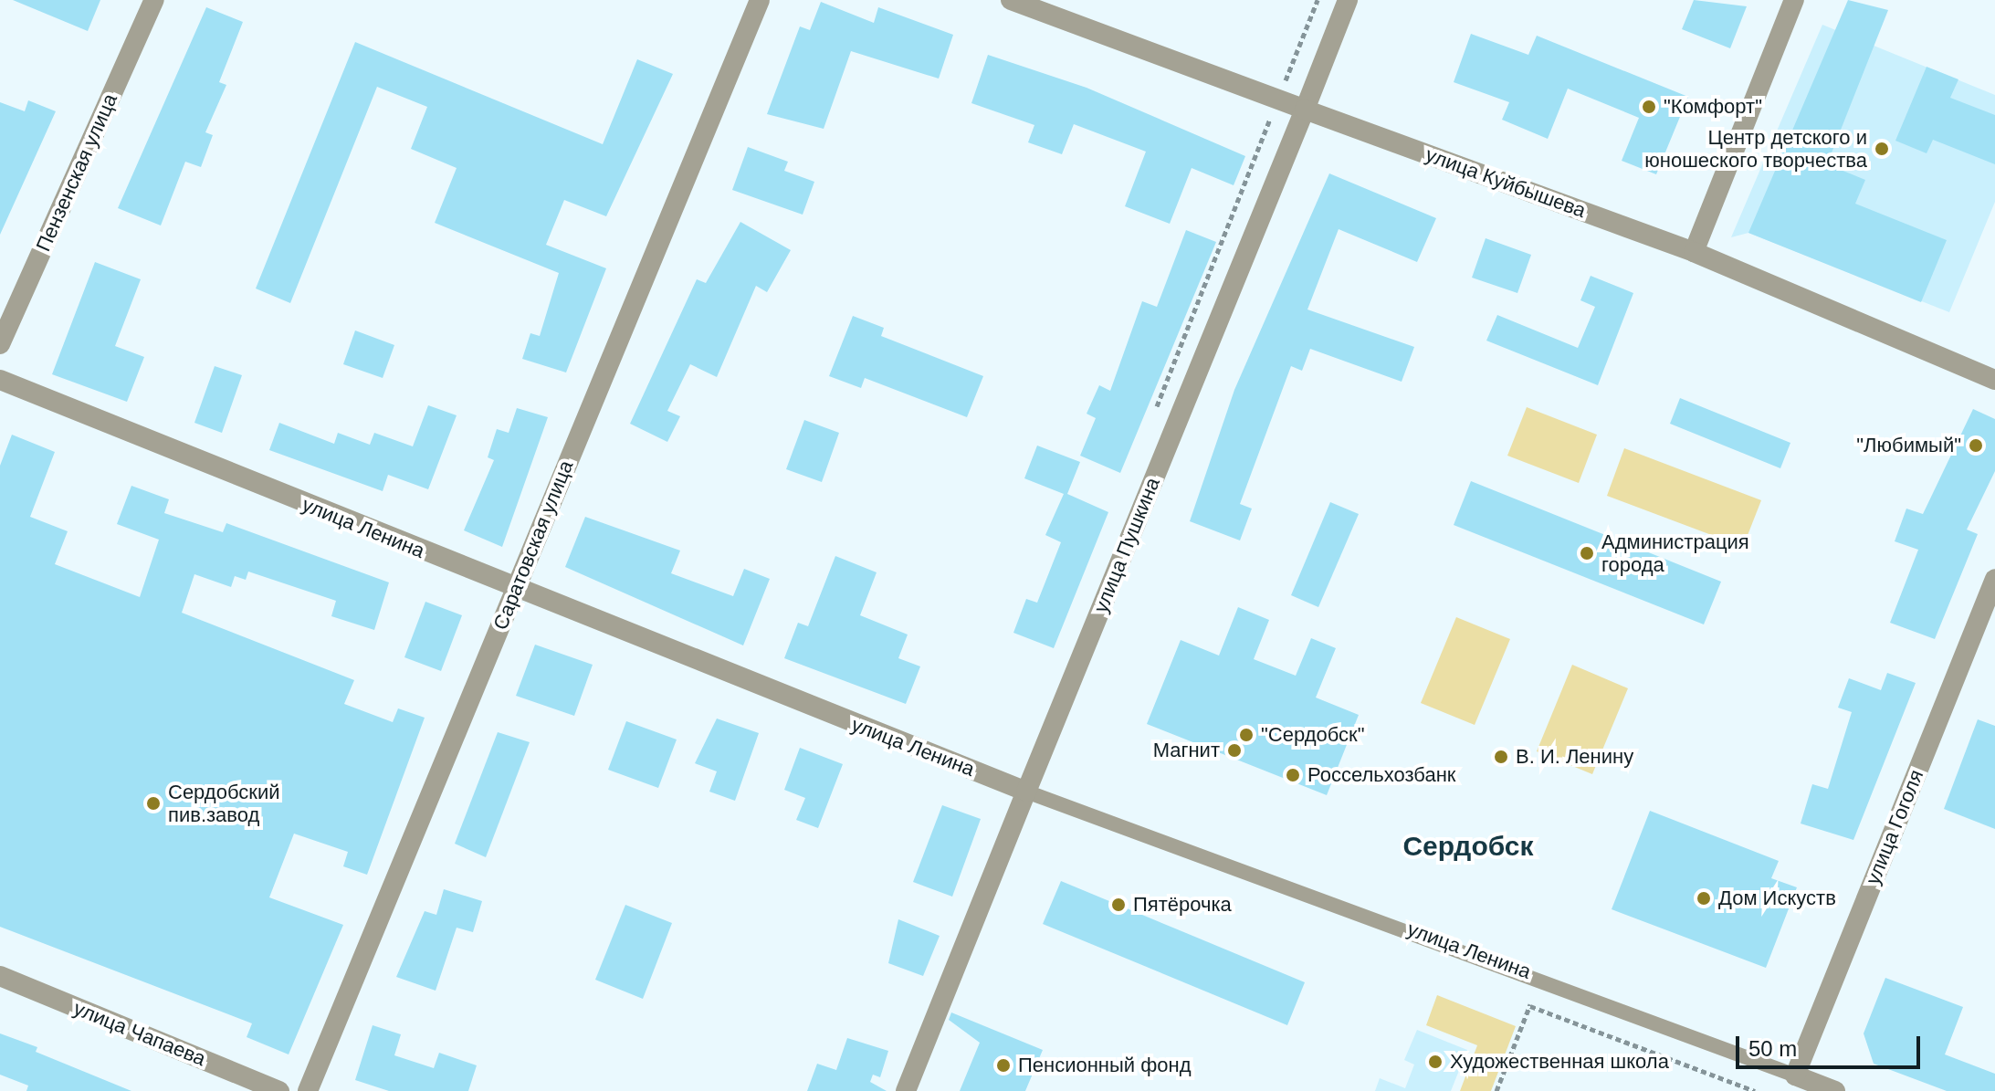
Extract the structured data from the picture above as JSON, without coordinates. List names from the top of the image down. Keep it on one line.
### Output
{"streets":{"street":["Пензенская улица","улица Куйбышева","улица Ленина","Саратовская улица","улица Пушкина","улица Гоголя","улица Чапаева"]},"crossings":[["улица Куйбышева","улица Пушкина"],["улица Ленина","Саратовская улица"],["улица Ленина","улица Пушкина"],["улица Ленина","улица Гоголя"]],"districts":["Сердобск"],"places":["\"Комфорт\"","Центр детского и юношеского творчества","\"Любимый\"","Администрация города","\"Сердобск\"","Магнит","В. И. Ленину","Россельхозбанк","Сердобский пив.завод","Дом Искуств","Пятёрочка","Художественная школа","Пенсионный фонд"],"scale_bar":"50 m"}
